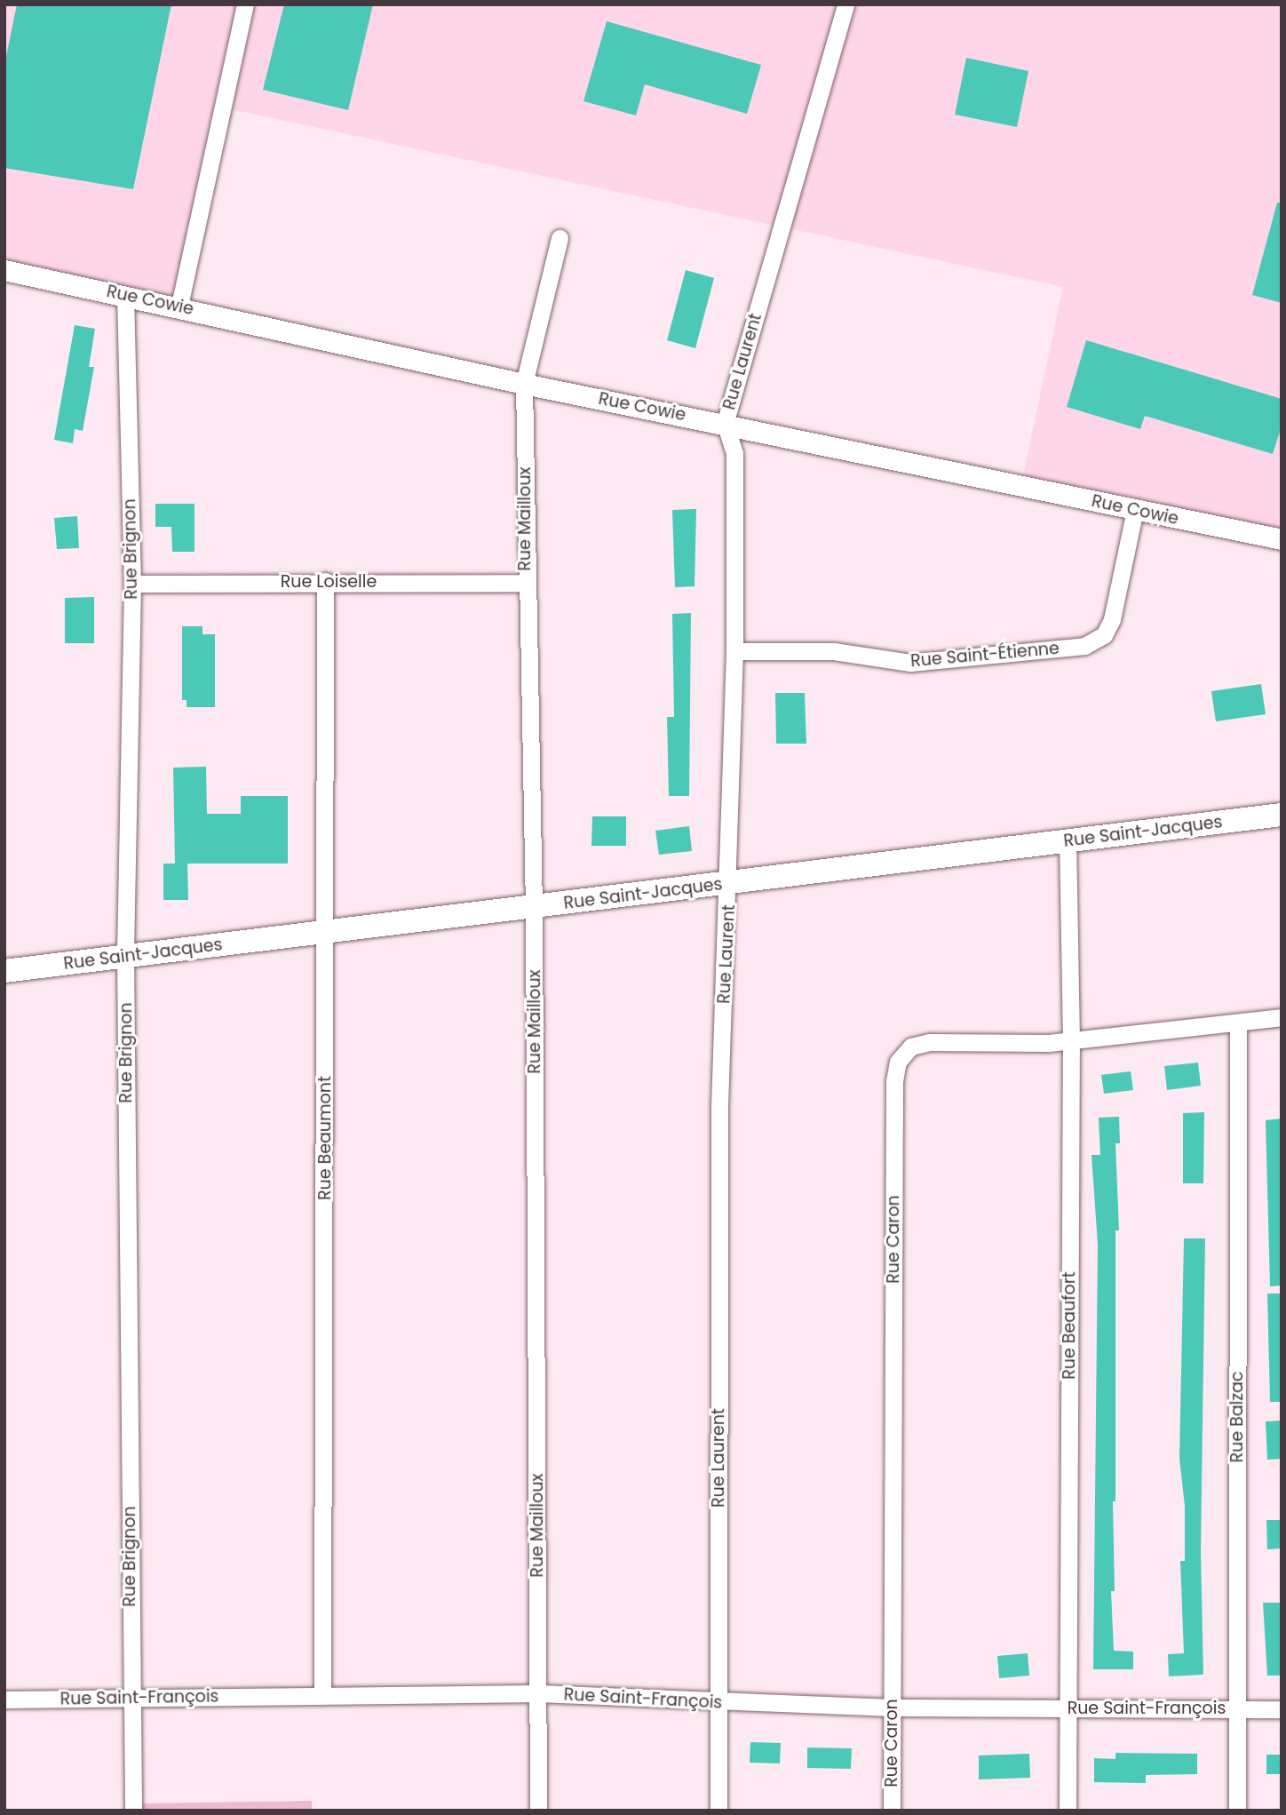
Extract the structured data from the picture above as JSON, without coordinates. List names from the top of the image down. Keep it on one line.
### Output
{"streets":{"main road":["Rue Saint-Jacques"],"street":["Rue Cowie","Rue Laurent","Rue Mailloux","Rue Brignon","Rue Loiselle","Rue Saint-Étienne","Rue Beaumont","Rue Caron","Rue Beaufort","Rue Balzac","Rue Saint-François"]},"crossings":[["Rue Cowie","Rue Laurent"],["Rue Cowie","Rue Mailloux"],["Rue Cowie","Rue Brignon"],["Rue Cowie","Rue Saint-Étienne"],["Rue Laurent","Rue Saint-Étienne"],["Rue Laurent","Rue Saint-Jacques"],["Rue Laurent","Rue Saint-François"],["Rue Mailloux","Rue Loiselle"],["Rue Mailloux","Rue Saint-Jacques"],["Rue Mailloux","Rue Saint-François"],["Rue Brignon","Rue Loiselle"],["Rue Brignon","Rue Saint-Jacques"],["Rue Brignon","Rue Saint-François"],["Rue Loiselle","Rue Beaumont"],["Rue Saint-Jacques","Rue Beaumont"],["Rue Saint-Jacques","Rue Beaufort"],["Rue Beaumont","Rue Saint-François"],["Rue Caron","Rue Beaufort"],["Rue Caron","Rue Balzac"],["Rue Caron","Rue Saint-François"],["Rue Beaufort","Rue Saint-François"],["Rue Balzac","Rue Saint-François"]]}
